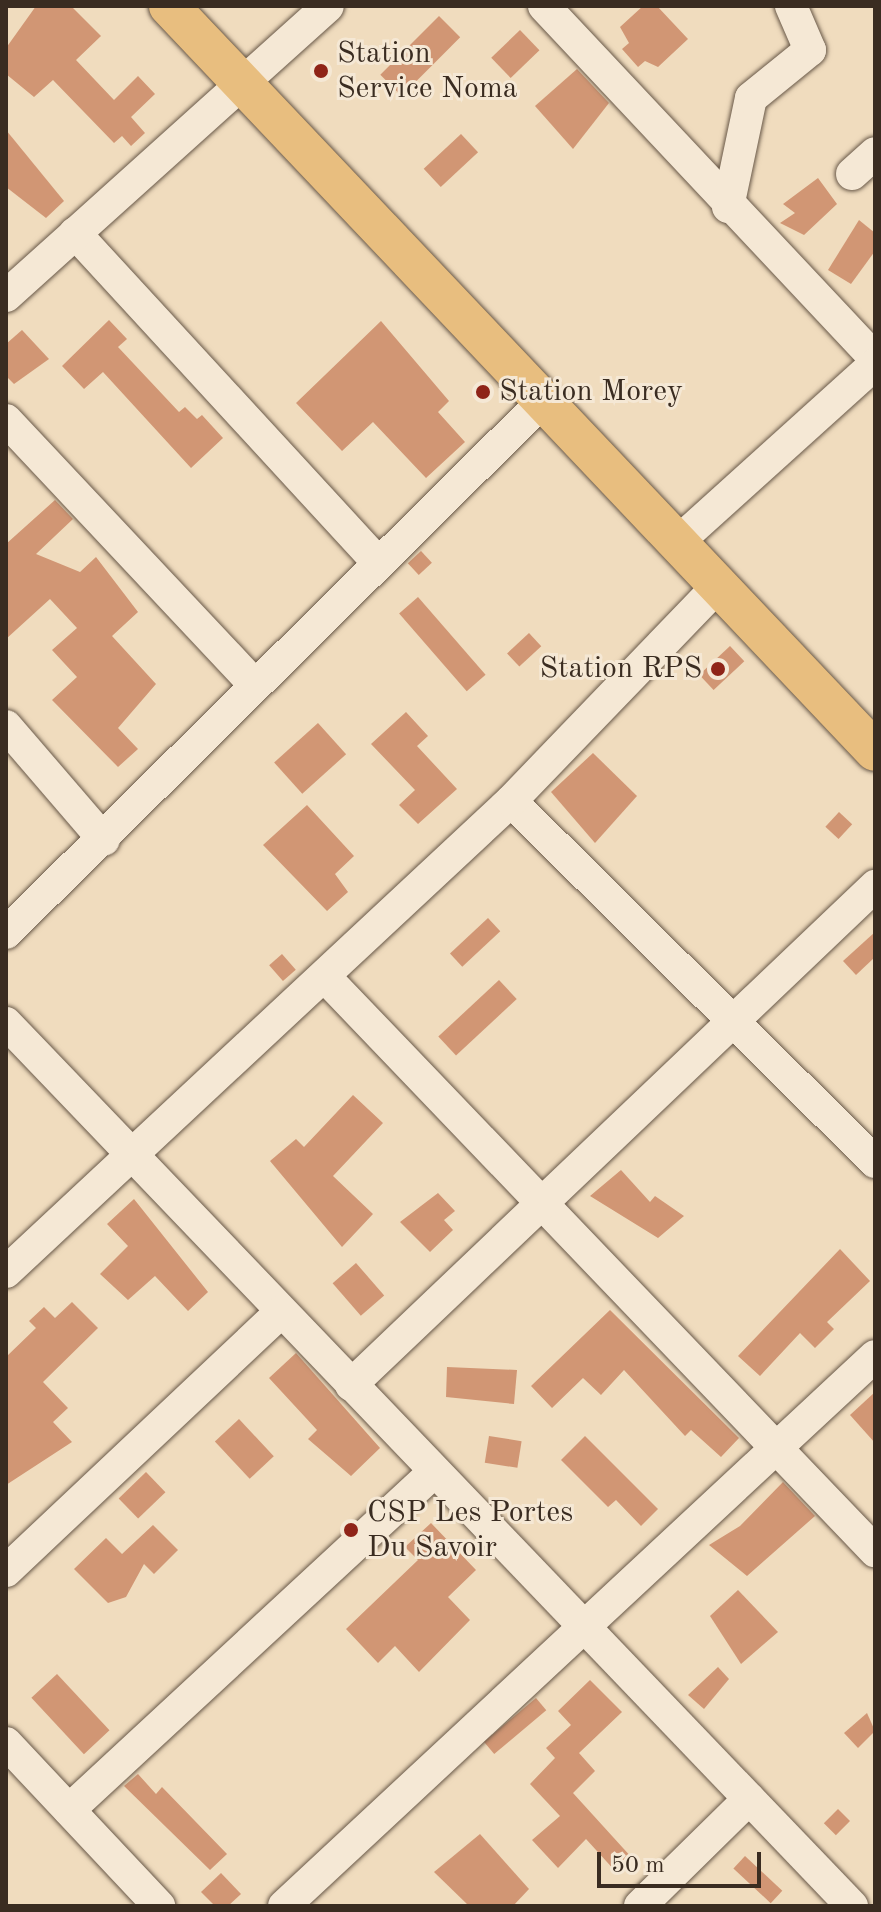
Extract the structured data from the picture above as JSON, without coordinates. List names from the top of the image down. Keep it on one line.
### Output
{"places":["Station Service Noma","Station Morey","Station RPS","CSP Les Portes Du Savoir"],"scale_bar":"50 m"}
